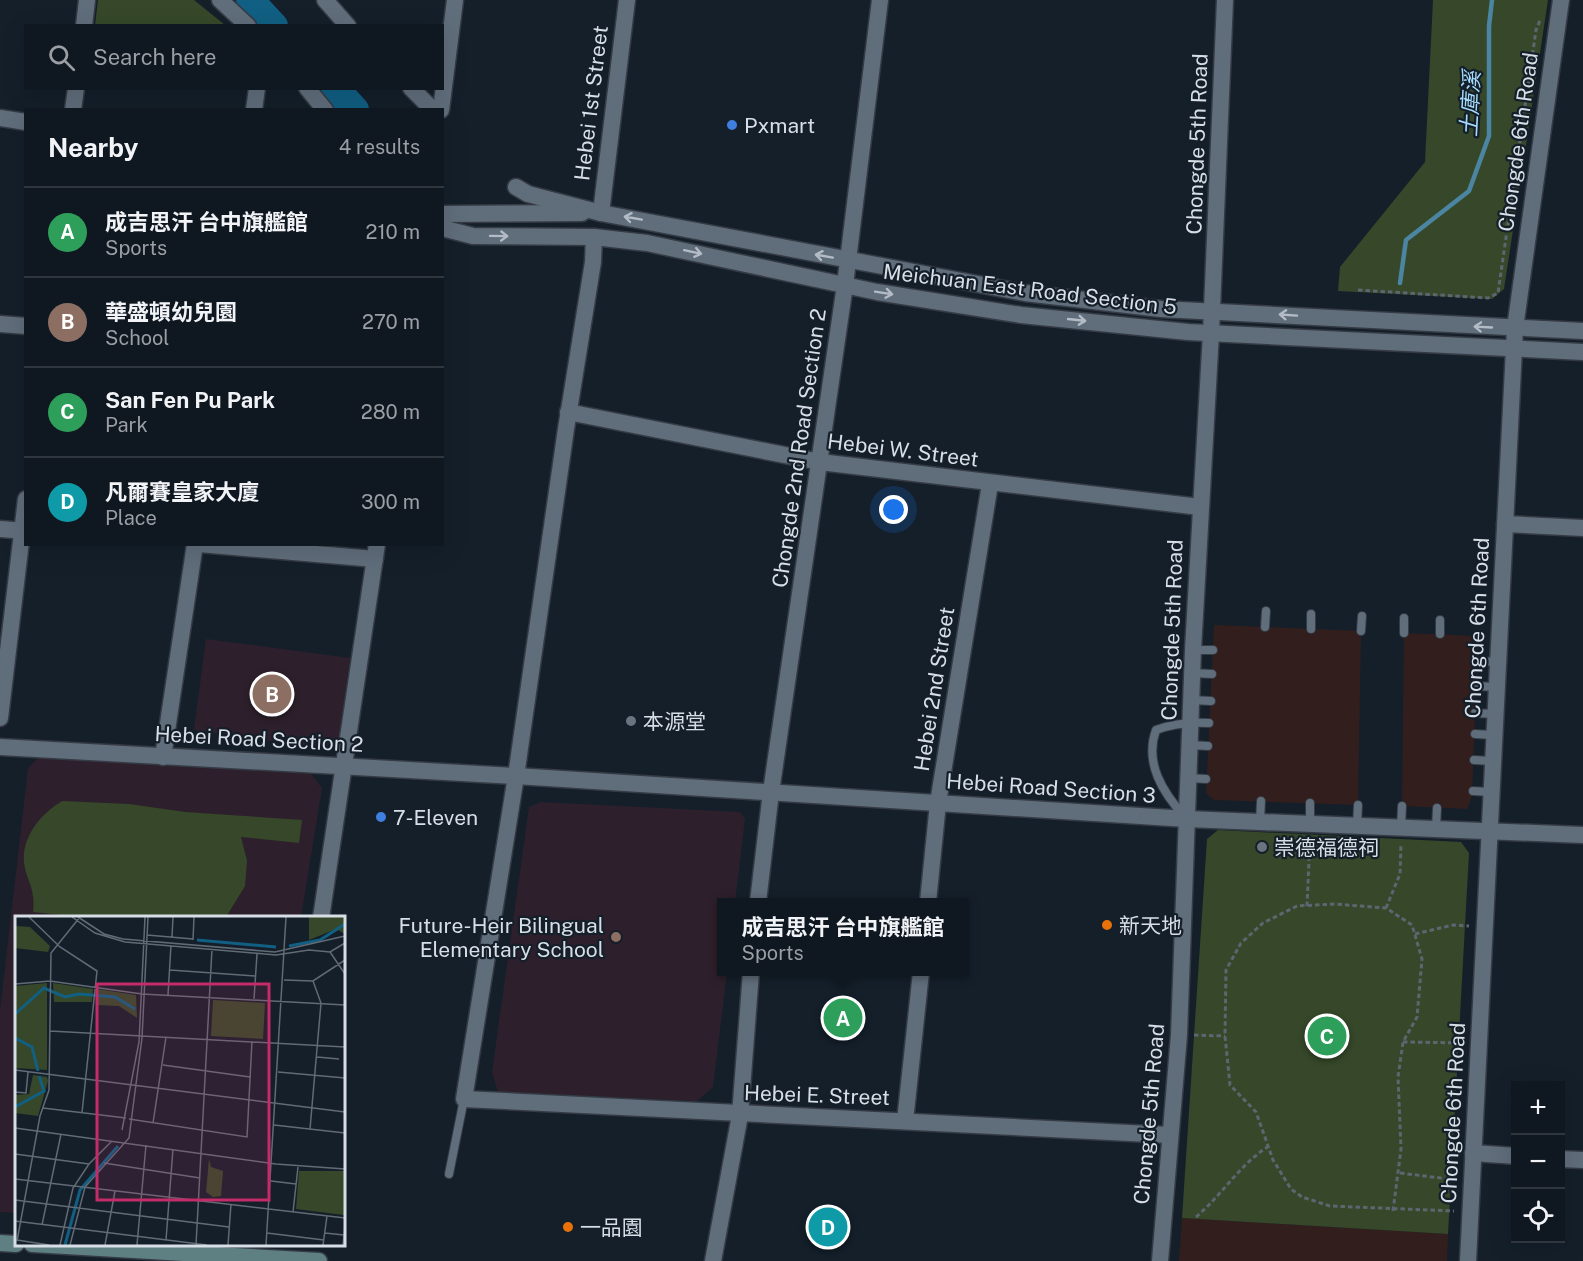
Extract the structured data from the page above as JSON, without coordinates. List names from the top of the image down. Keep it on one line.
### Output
{"streets":{"street":["Hebei 1st Street","Chongde 6th Road","Chongde 5th Road","Meichuan East Road Section 5","Chongde 2nd Road Section 2","Hebei W. Street","Hebei 2nd Street","Hebei Road Section 2","Hebei Road Section 3","Hebei E. Street"]},"crossings":[["Hebei 1st Street","Meichuan East Road Section 5"],["Chongde 6th Road","Meichuan East Road Section 5"],["Chongde 6th Road","Hebei Road Section 3"],["Chongde 5th Road","Meichuan East Road Section 5"],["Chongde 5th Road","Hebei W. Street"],["Chongde 5th Road","Hebei Road Section 3"],["Chongde 5th Road","Hebei E. Street"],["Meichuan East Road Section 5","Chongde 2nd Road Section 2"],["Chongde 2nd Road Section 2","Hebei W. Street"],["Chongde 2nd Road Section 2","Hebei Road Section 3"],["Hebei W. Street","Hebei 2nd Street"],["Hebei 2nd Street","Hebei Road Section 3"],["Hebei Road Section 2","Hebei Road Section 3"]],"water":["土庫溪"],"places":["Pxmart","本源堂","7-Eleven","崇德福德祠","新天地","Future-Heir Bilingual Elementary School","一品園"],"page":{"search":"Search here","heading":["Nearby","4 results"],"list":[{"mark":"A","name":"成吉思汗 台中旗艦館","note":"Sports","value":"210 m"},{"mark":"B","name":"華盛頓幼兒園","note":"School","value":"270 m"},{"mark":"C","name":"San Fen Pu Park","note":"Park","value":"280 m"},{"mark":"D","name":"凡爾賽皇家大廈","note":"Place","value":"300 m"}],"pins":["B","A","C","D"],"popup":["成吉思汗 台中旗艦館","Sports"],"map_buttons":["+","−"]}}
